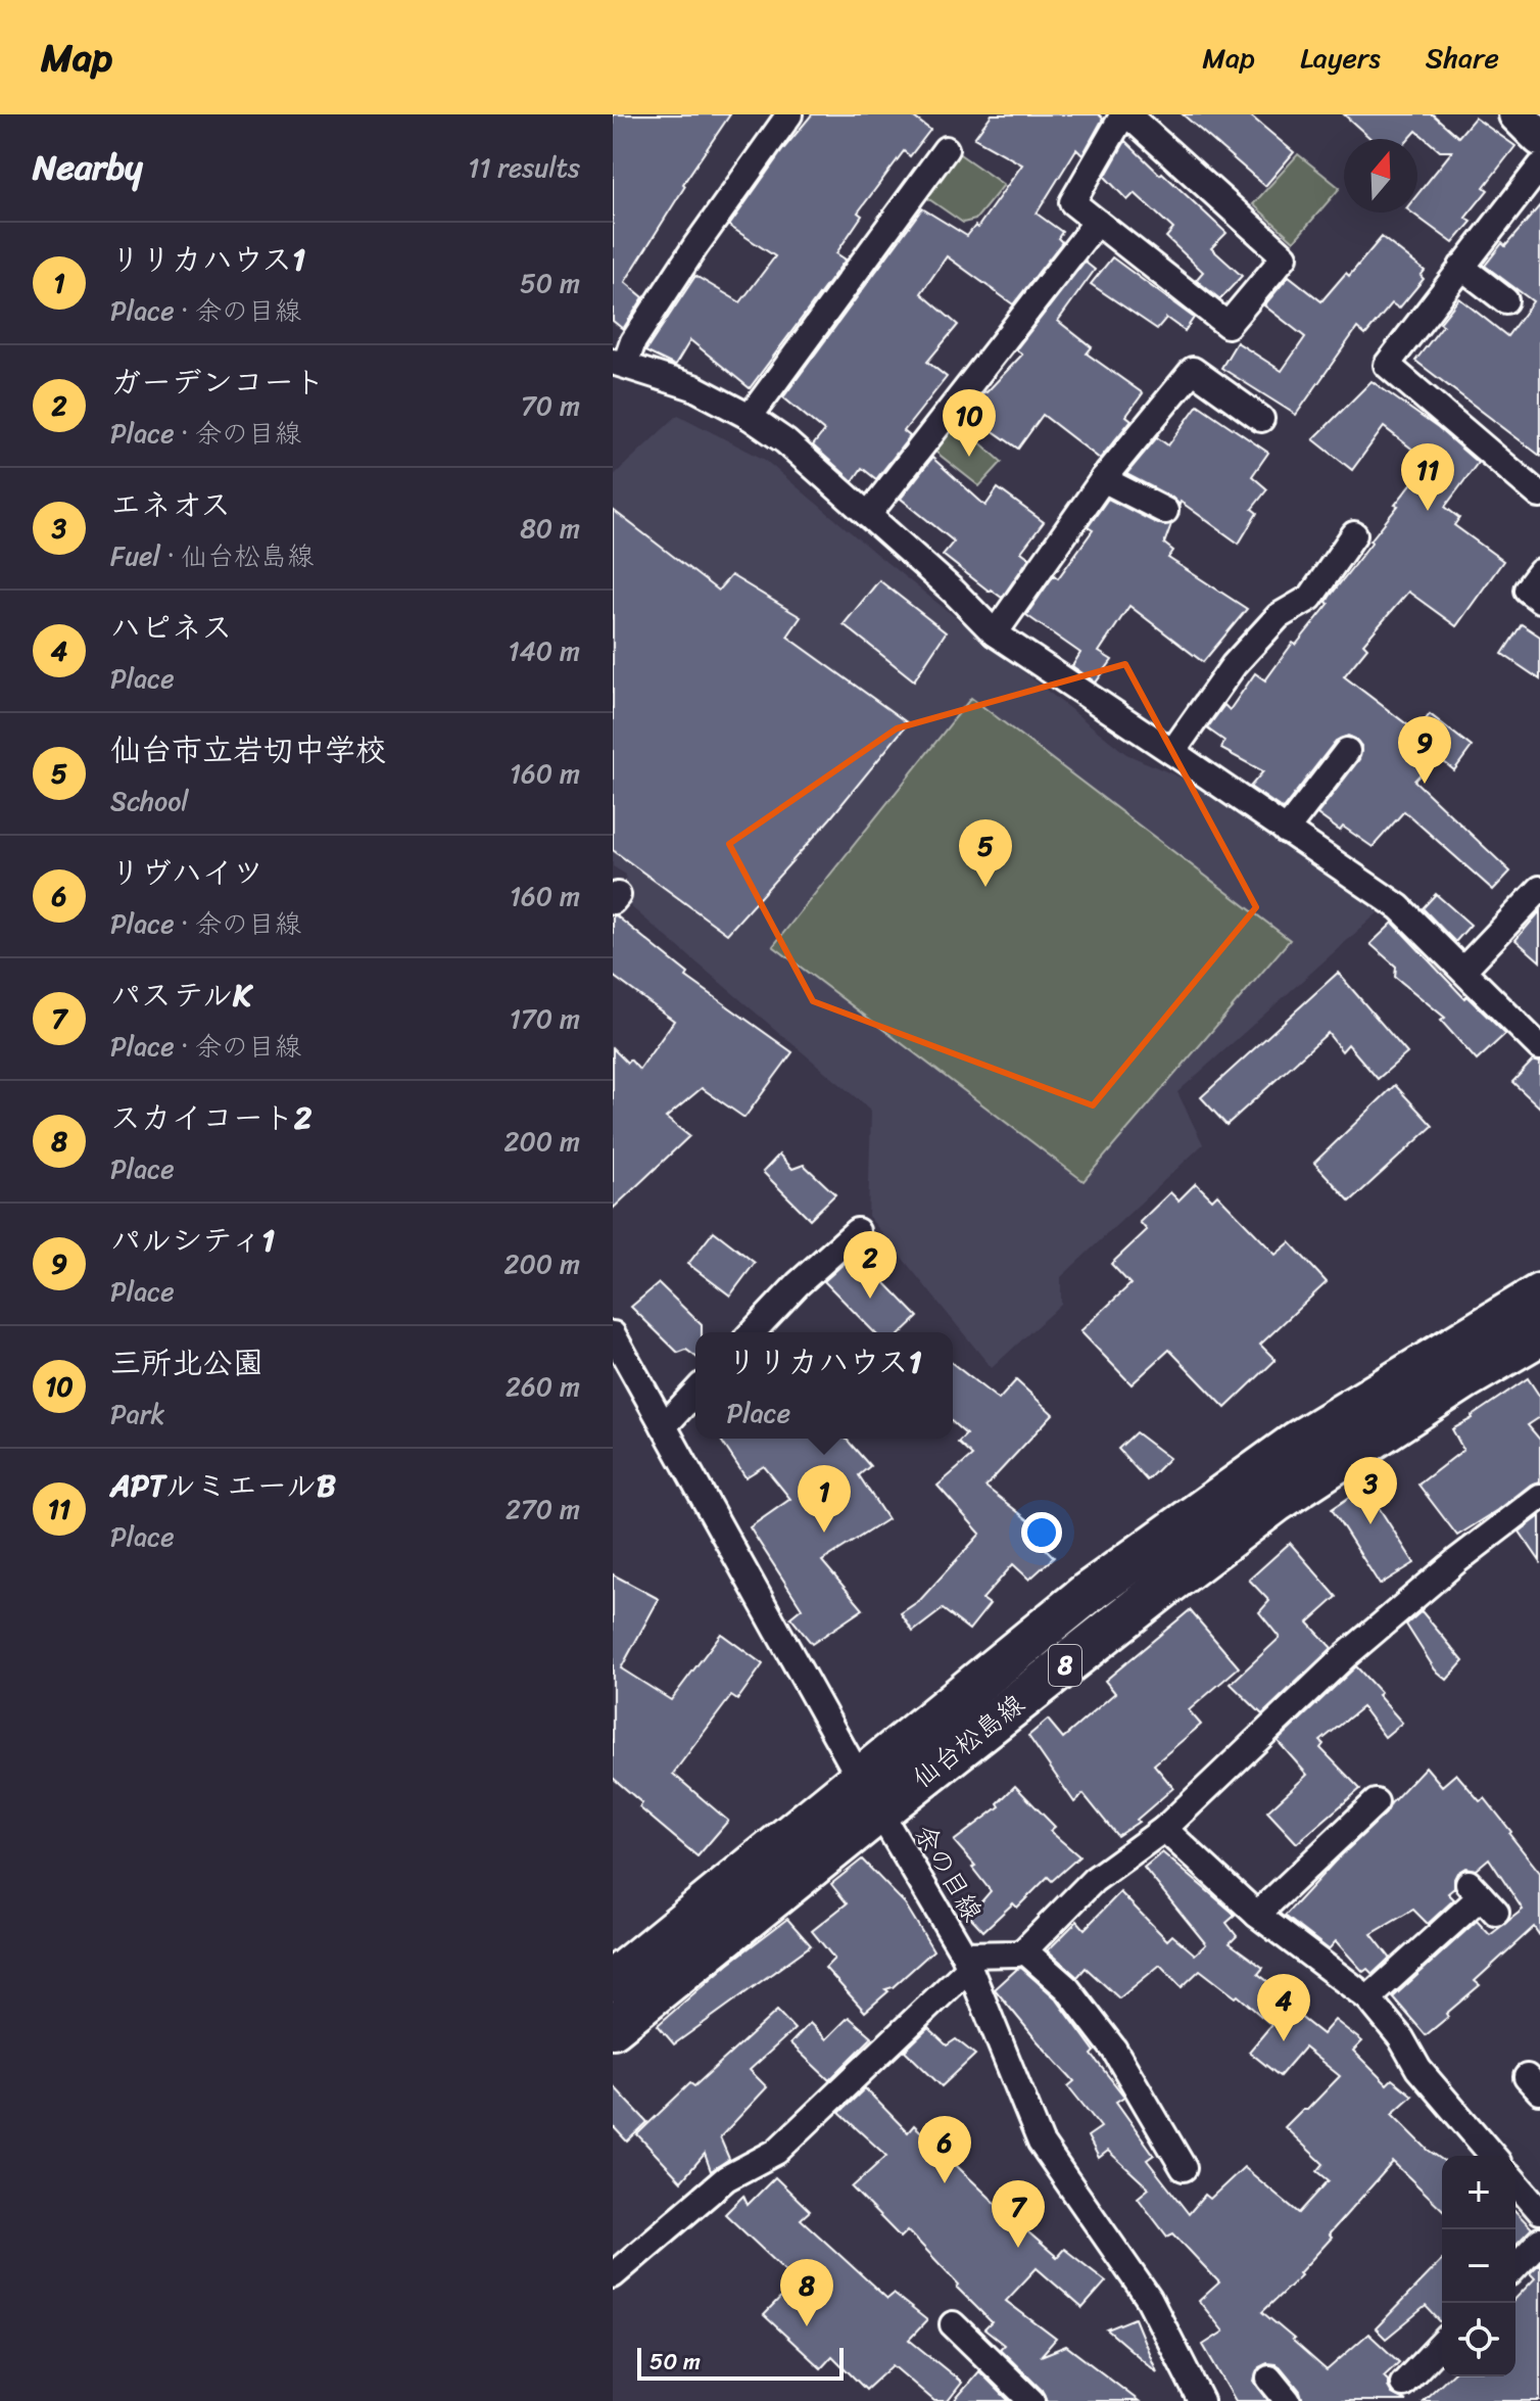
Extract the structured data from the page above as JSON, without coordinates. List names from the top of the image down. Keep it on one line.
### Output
{"streets":{"main road":["8","仙台松島線"],"street":["余の目線"]},"crossings":[["仙台松島線","余の目線"]],"scale_bar":"50 m","north":"top","page":{"header":"Map","nav":["Map","Layers","Share"],"heading":["Nearby","11 results"],"list":[{"mark":"1","name":"リリカハウス1","note":"Place · 余の目線","value":"50 m"},{"mark":"2","name":"ガーデンコート","note":"Place · 余の目線","value":"70 m"},{"mark":"3","name":"エネオス","note":"Fuel · 仙台松島線","value":"80 m"},{"mark":"4","name":"ハピネス","note":"Place","value":"140 m"},{"mark":"5","name":"仙台市立岩切中学校","note":"School","value":"160 m"},{"mark":"6","name":"リヴハイツ","note":"Place · 余の目線","value":"160 m"},{"mark":"7","name":"パステルK","note":"Place · 余の目線","value":"170 m"},{"mark":"8","name":"スカイコート2","note":"Place","value":"200 m"},{"mark":"9","name":"パルシティ1","note":"Place","value":"200 m"},{"mark":"10","name":"三所北公園","note":"Park","value":"260 m"},{"mark":"11","name":"APTルミエールB","note":"Place","value":"270 m"}],"pins":["10","11","9","5","2","3","1","4","6","7","8"],"popup":["リリカハウス1","Place"],"map_buttons":["+","−"],"scale":"50 m"}}
